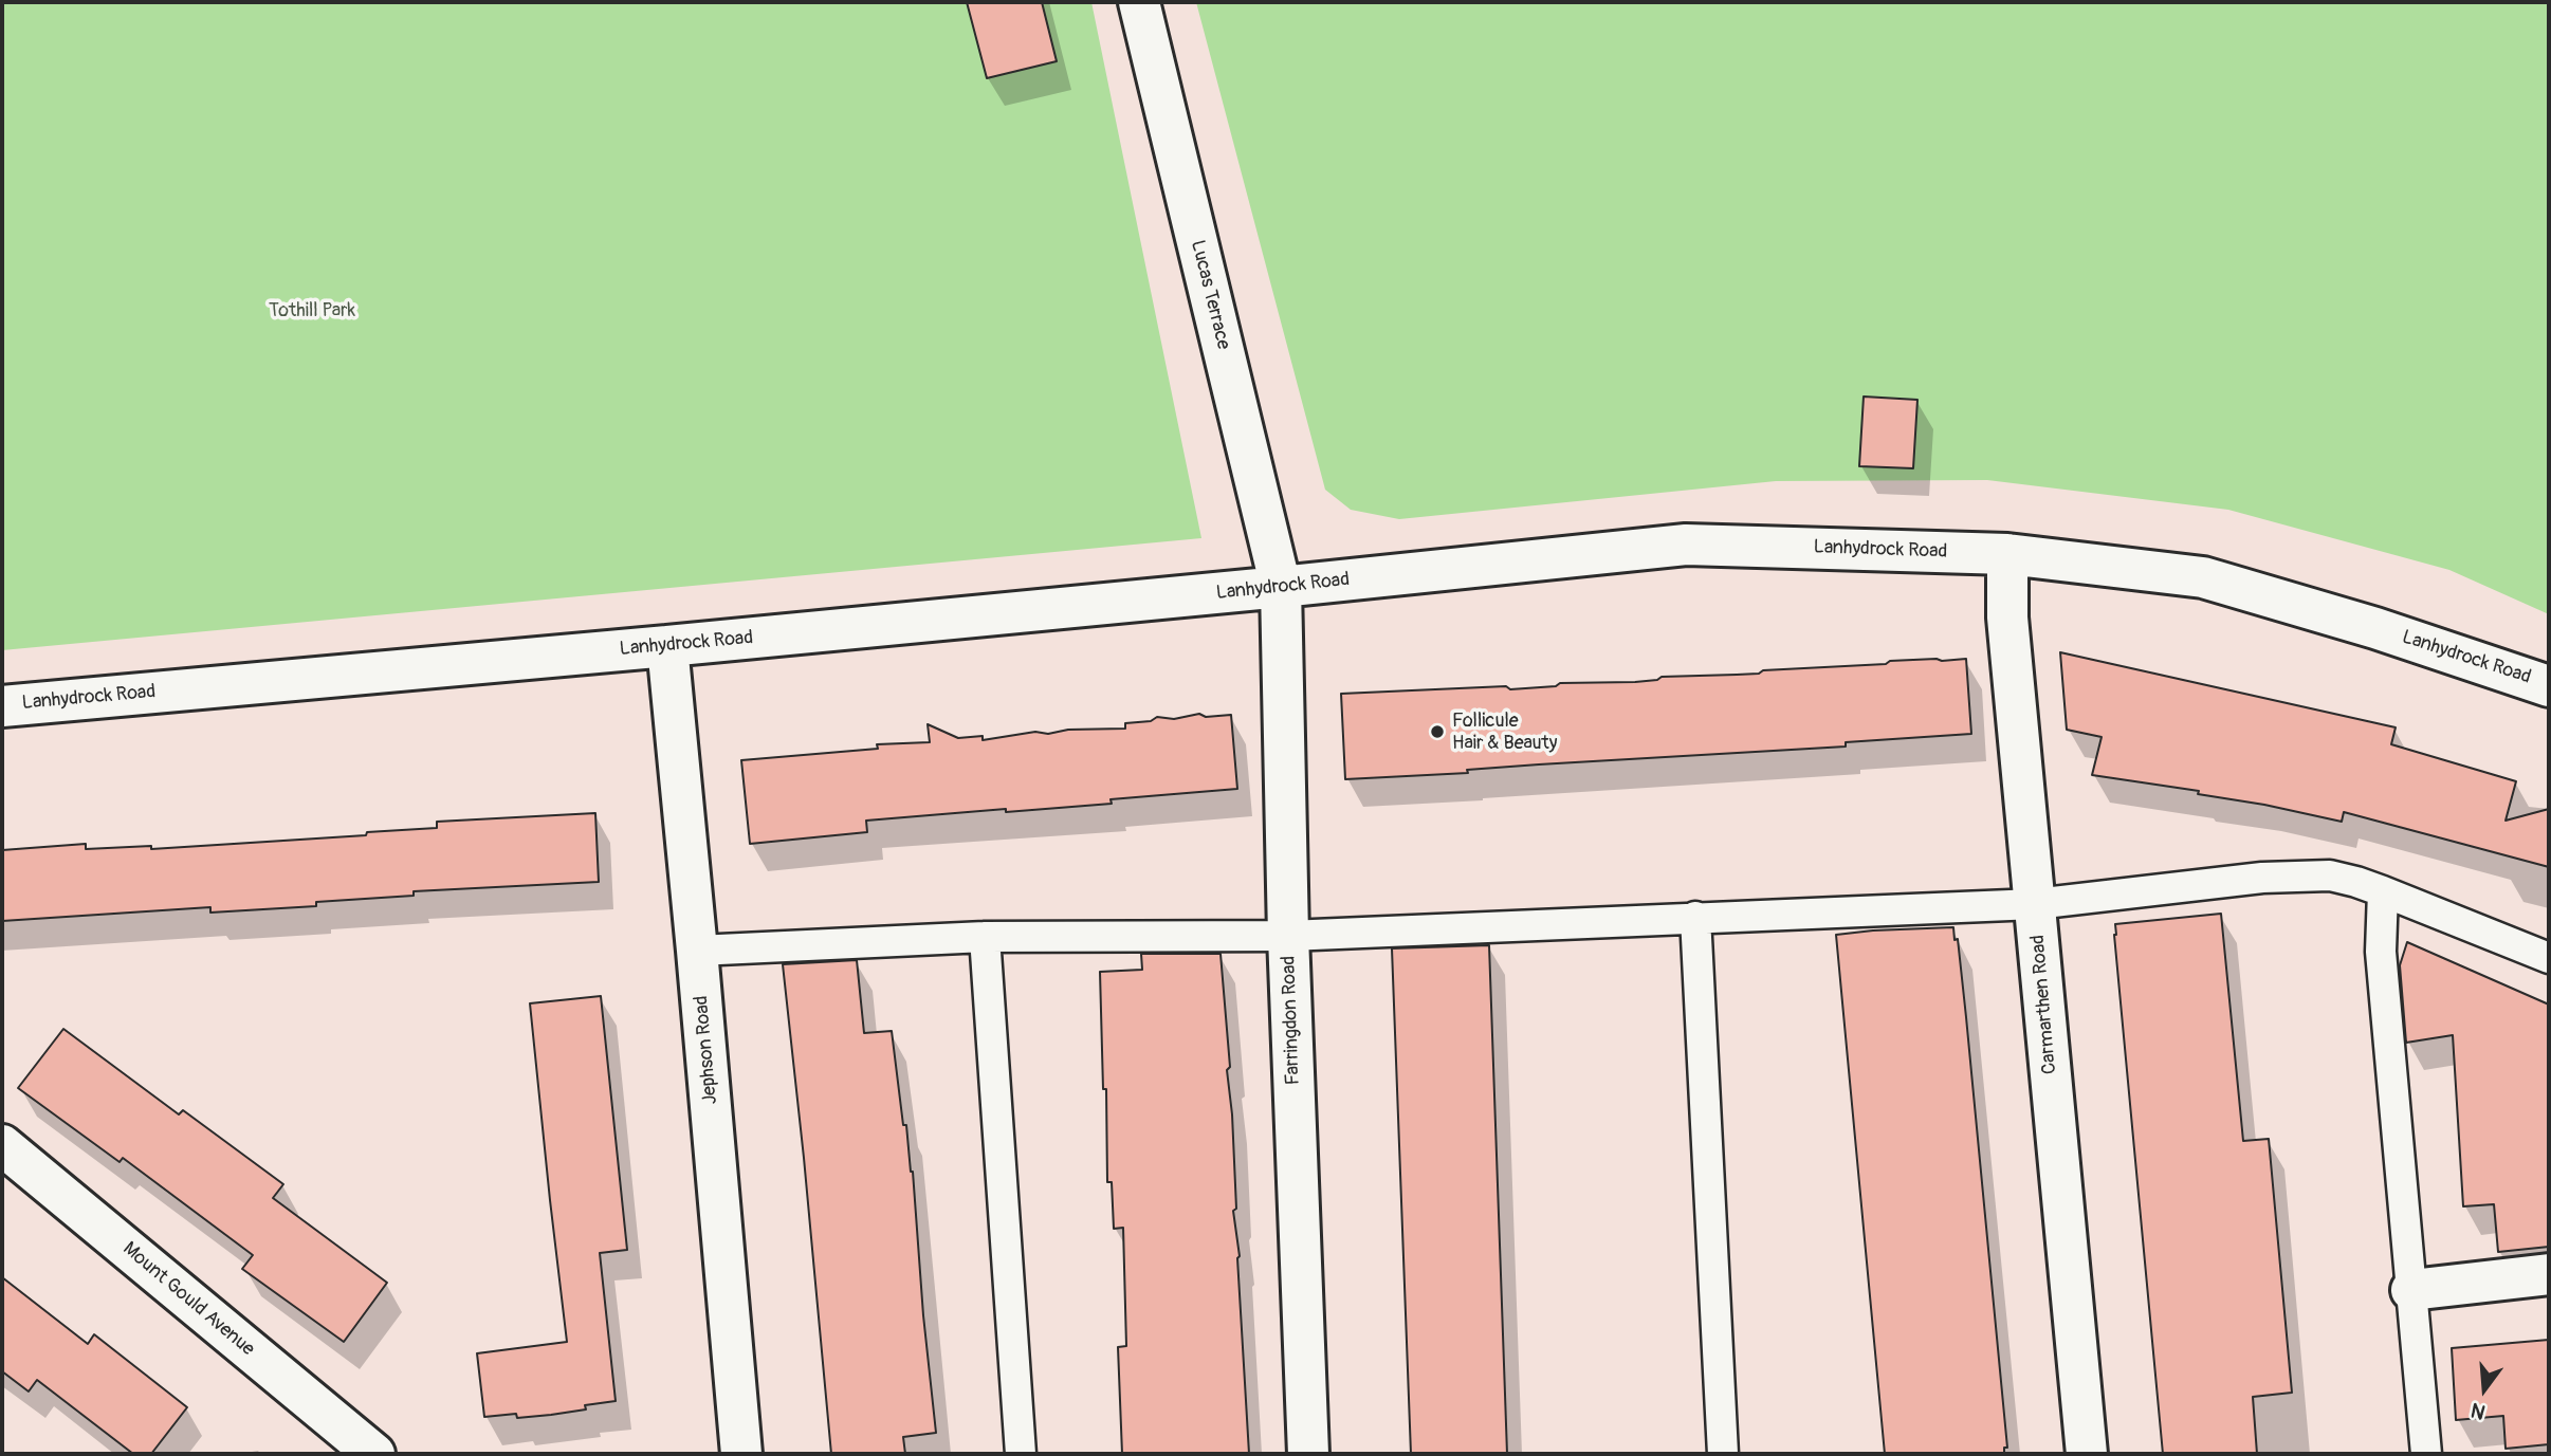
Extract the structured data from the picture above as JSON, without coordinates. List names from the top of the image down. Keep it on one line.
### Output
{"streets":{"street":["Lucas Terrace","Lanhydrock Road","Carmarthen Road","Farringdon Road","Jephson Road","Mount Gould Avenue"]},"crossings":[["Lucas Terrace","Lanhydrock Road"],["Lucas Terrace","Farringdon Road"],["Lanhydrock Road","Carmarthen Road"],["Lanhydrock Road","Farringdon Road"],["Lanhydrock Road","Jephson Road"]],"parks":["Tothill Park"],"places":["Follicule Hair & Beauty"],"north":"bottom"}
